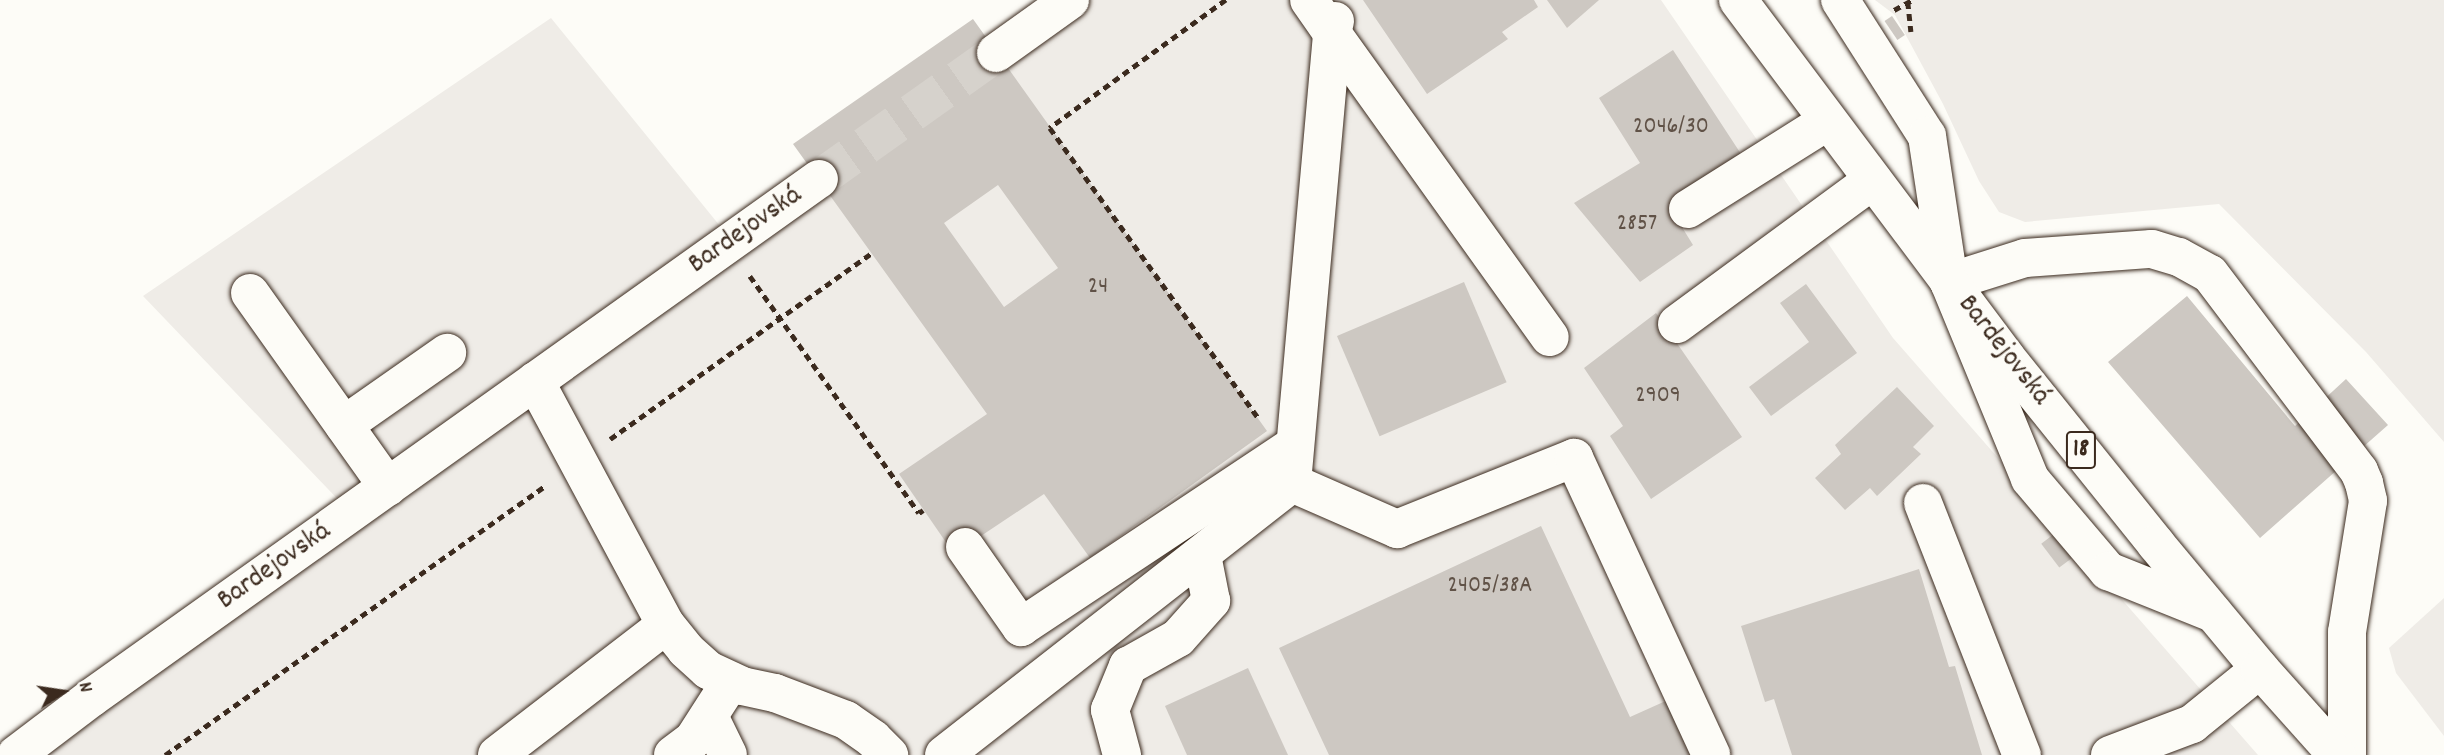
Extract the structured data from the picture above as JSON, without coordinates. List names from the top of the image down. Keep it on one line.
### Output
{"streets":{"street":["Bardejovská","18"]},"house_numbers":["2046/30","2857","24","2909","2405/38A"],"north":"right"}
